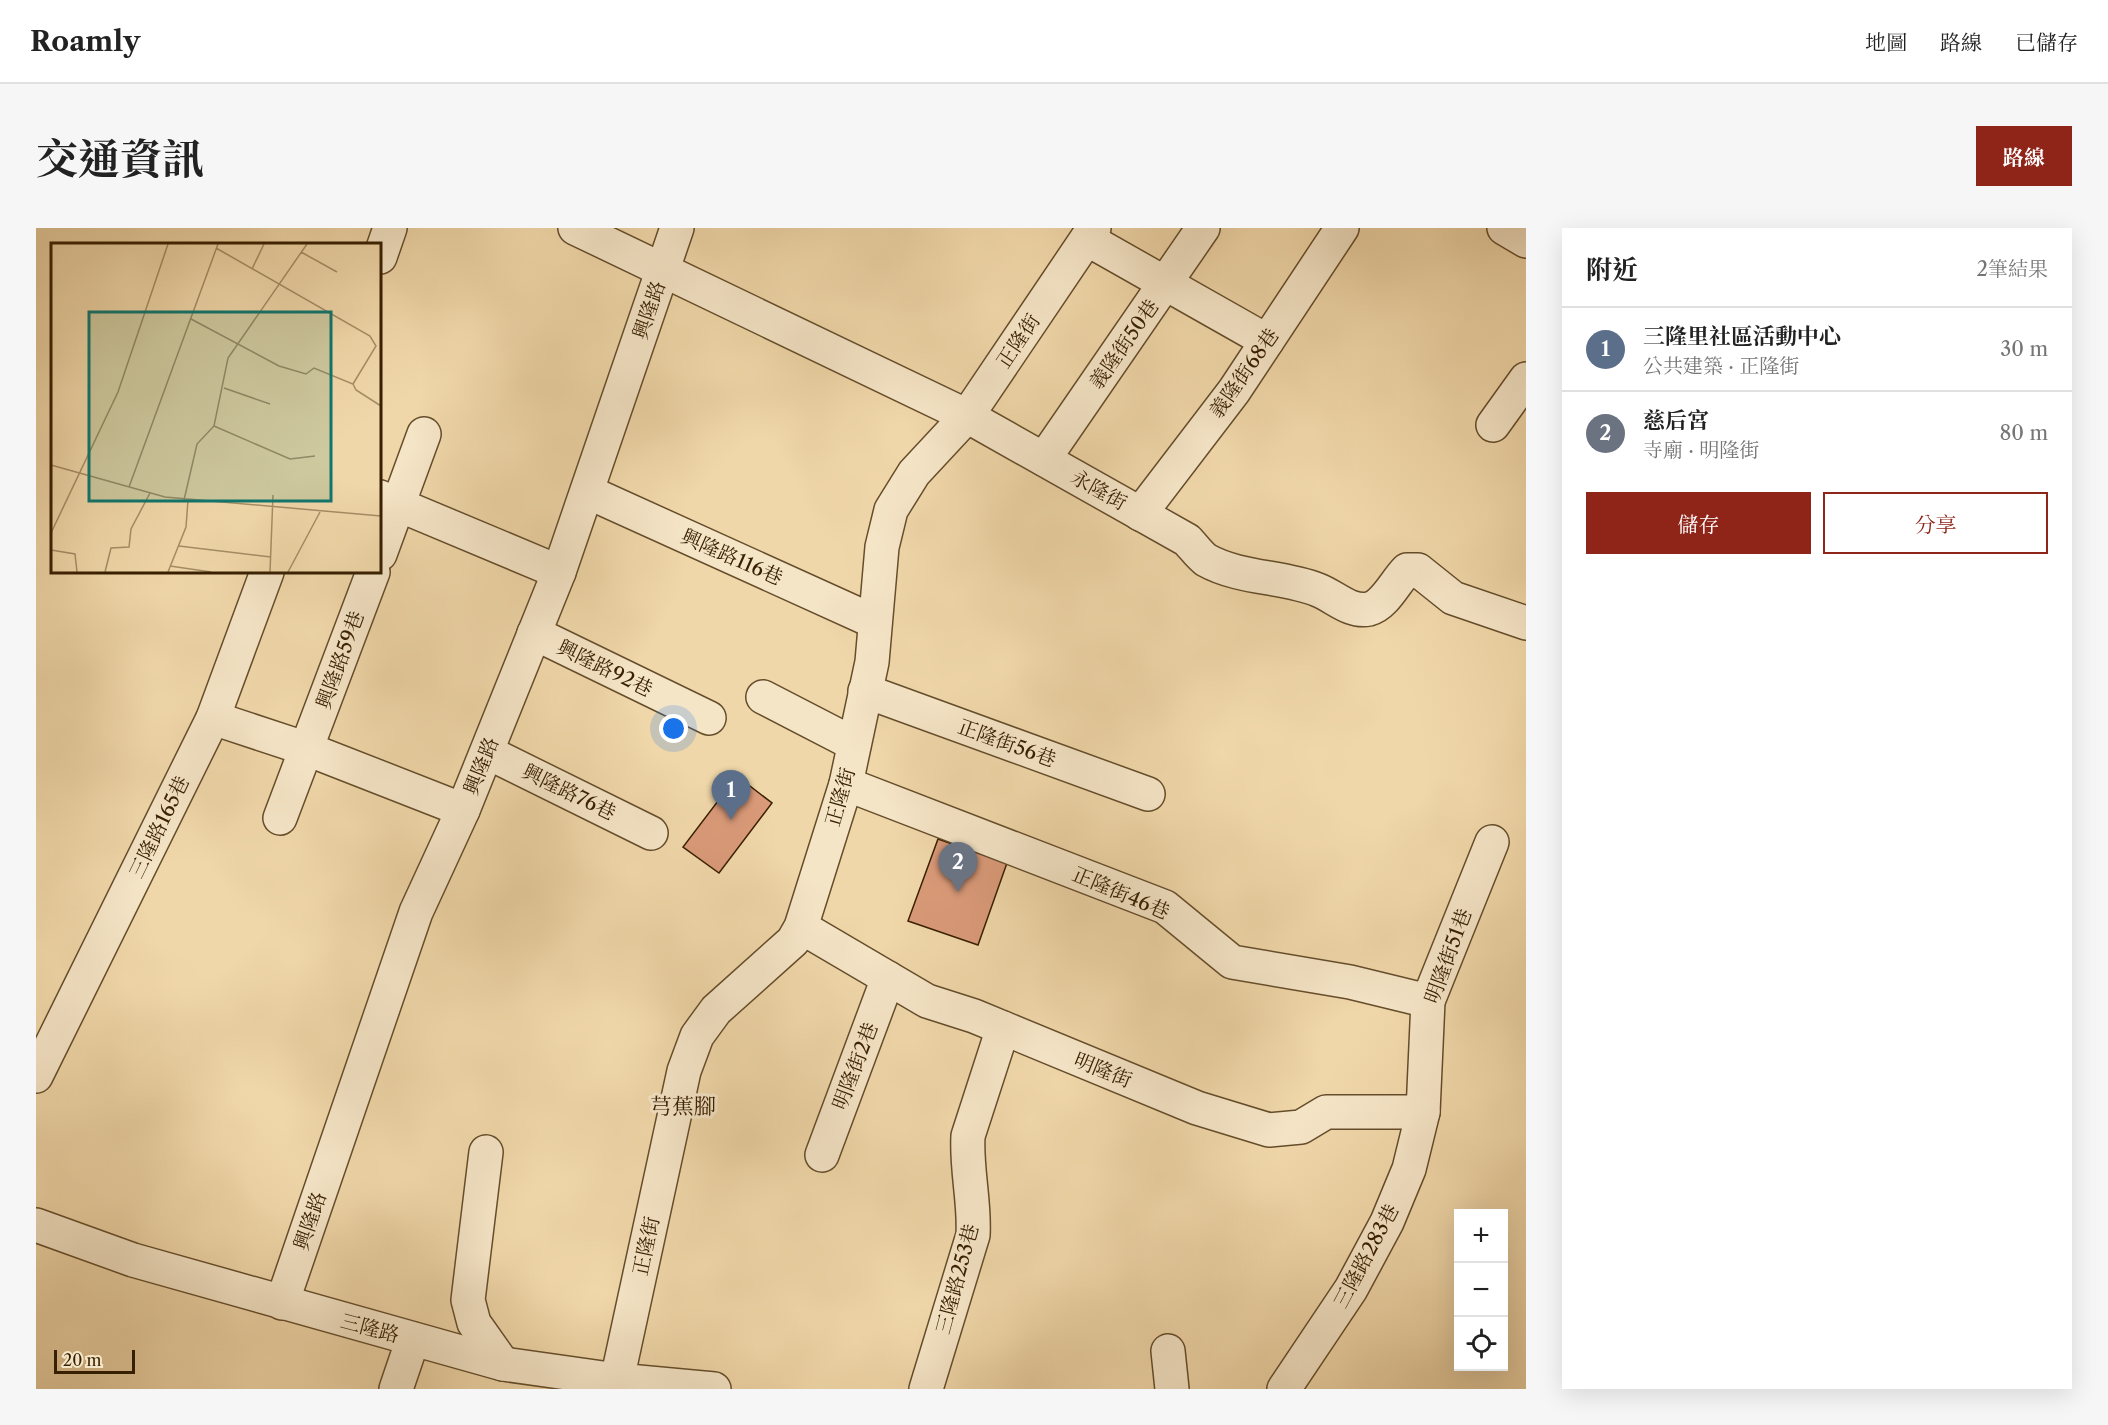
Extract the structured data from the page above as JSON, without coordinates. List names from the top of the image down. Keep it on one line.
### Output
{"streets":{"street":["興隆路","正隆街","義隆街50巷","義隆街68巷","永隆街","興隆路116巷","興隆路59巷","興隆路92巷","正隆街56巷","興隆路76巷","三隆路165巷","正隆街46巷","明隆街51巷","明隆街2巷","明隆街","三隆路283巷","三隆路253巷","三隆路"]},"crossings":[["興隆路","永隆街"],["興隆路","興隆路116巷"],["興隆路","興隆路92巷"],["興隆路","興隆路76巷"],["興隆路","三隆路"],["正隆街","永隆街"],["正隆街","興隆路116巷"],["正隆街","正隆街56巷"],["正隆街","正隆街46巷"],["正隆街","明隆街"],["正隆街","三隆路"],["義隆街50巷","永隆街"],["義隆街68巷","永隆街"],["正隆街46巷","明隆街51巷"],["明隆街51巷","明隆街"],["明隆街51巷","三隆路283巷"],["明隆街2巷","明隆街"],["明隆街","三隆路283巷"],["明隆街","三隆路253巷"]],"districts":["芎蕉腳"],"scale_bar":"20 m","page":{"header":"Roamly","nav":["地圖","路線","已儲存"],"title":"交通資訊","buttons":["路線",["儲存","分享"]],"heading":["附近","2筆結果"],"list":[{"mark":"1","name":"三隆里社區活動中心","note":"公共建築 · 正隆街","value":"30 m"},{"mark":"2","name":"慈后宮","note":"寺廟 · 明隆街","value":"80 m"}],"pins":["1","2"],"map_buttons":["+","−"],"scale":"20 m"}}
